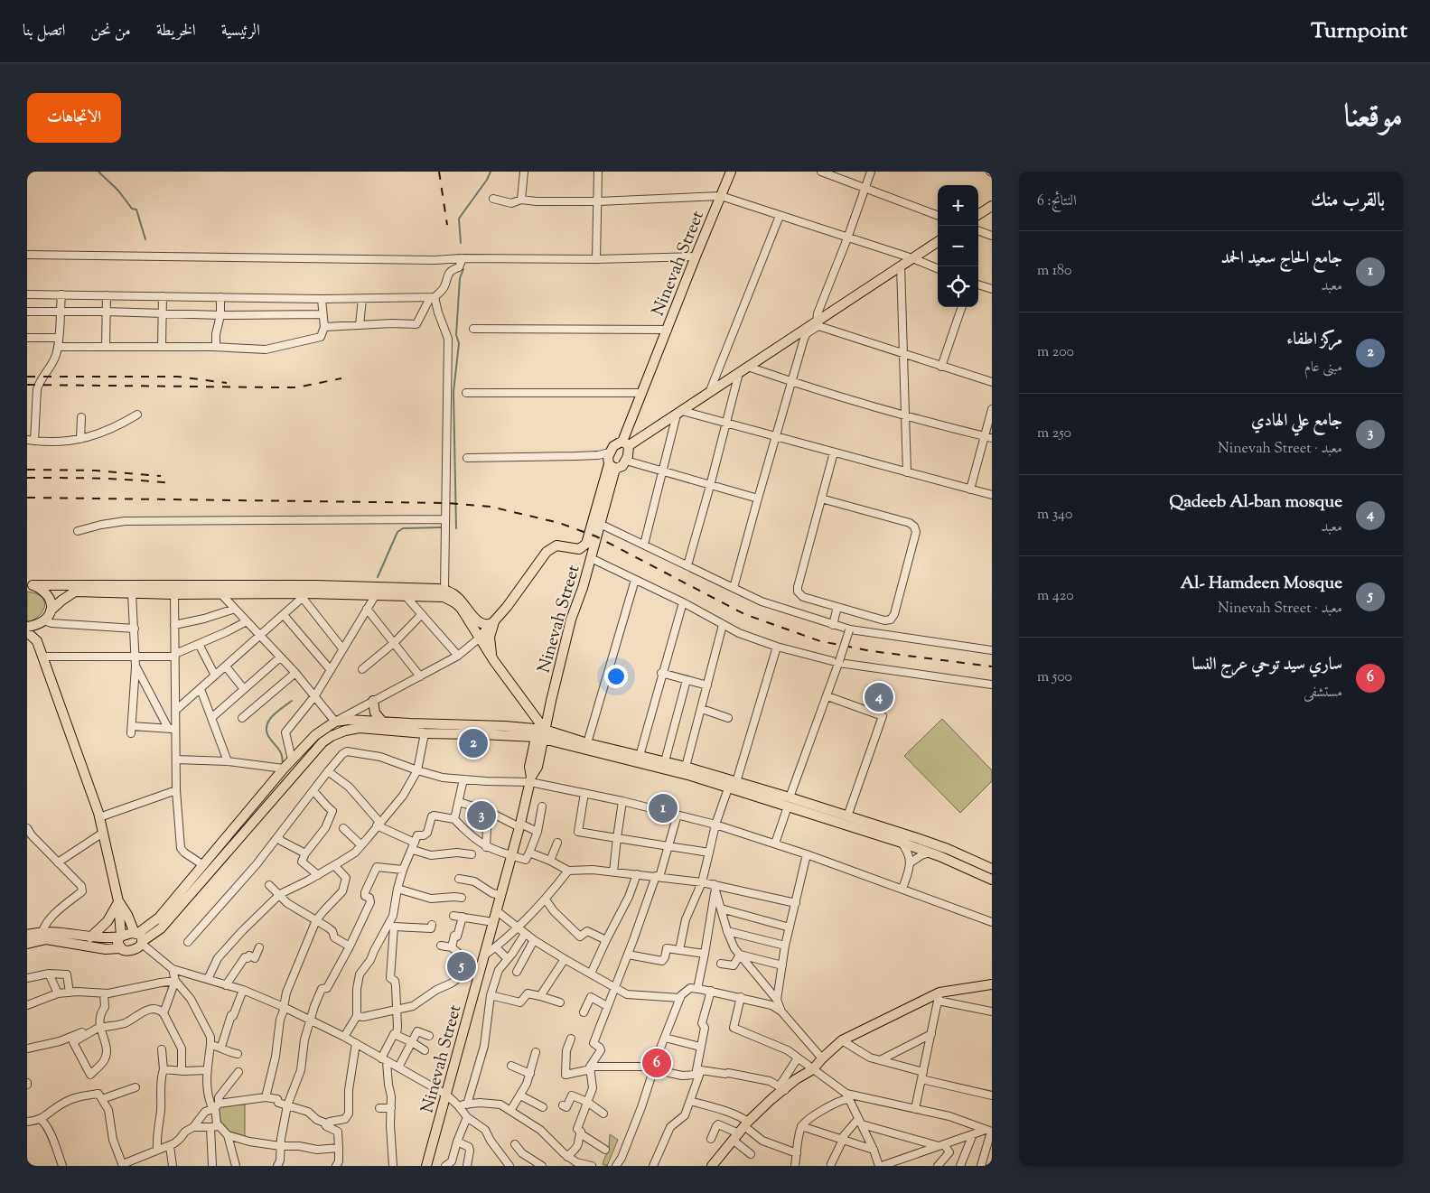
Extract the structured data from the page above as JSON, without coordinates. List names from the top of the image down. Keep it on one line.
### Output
{"streets":{"main road":["Ninevah Street"]},"page":{"header":"Turnpoint","nav":["الرئيسية","الخريطة","من نحن","اتصل بنا"],"title":"موقعنا","buttons":"الاتجاهات","heading":["بالقرب منك","النتائج: 6"],"map_buttons":["+","−"],"list":[{"mark":"1","name":"جامع الحاج سعيد الحمد","note":"معبد","value":"180 m"},{"mark":"2","name":"مركز اطفاء","note":"مبنى عام","value":"200 m"},{"mark":"3","name":"جامع علي الهادي","note":"معبد · Ninevah Street","value":"250 m"},{"mark":"4","name":"Qadeeb Al-ban mosque","note":"معبد","value":"340 m"},{"mark":"5","name":"Al- Hamdeen Mosque","note":"معبد · Ninevah Street","value":"420 m"},{"mark":"6","name":"ساري سيد توحي عرج النسا","note":"مستشفى","value":"500 m"}],"pins":["4","2","1","3","5","6"]}}
